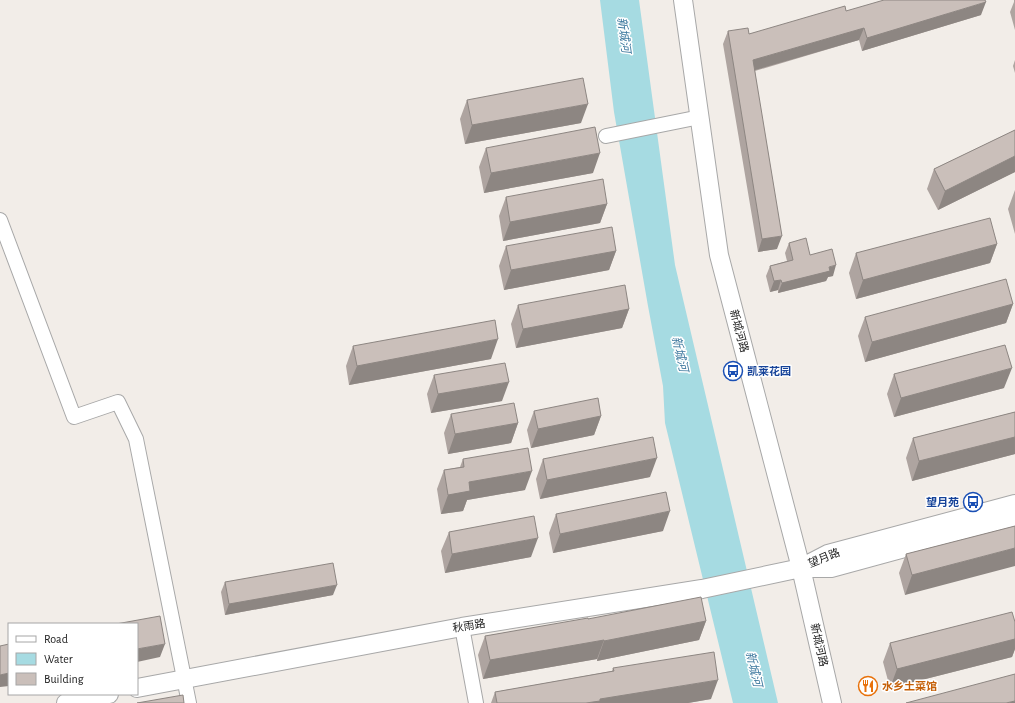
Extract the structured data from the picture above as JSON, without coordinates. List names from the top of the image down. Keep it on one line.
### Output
{"streets":{"street":["新城河路","望月路","秋雨路"]},"crossings":[["新城河路","望月路"],["新城河路","秋雨路"],["望月路","秋雨路"]],"water":["新城河"],"places":{"bus stop":["凯莱花园","望月苑"],"restaurant":["水乡土菜馆"]},"legend":["Road","Water","Building"]}
